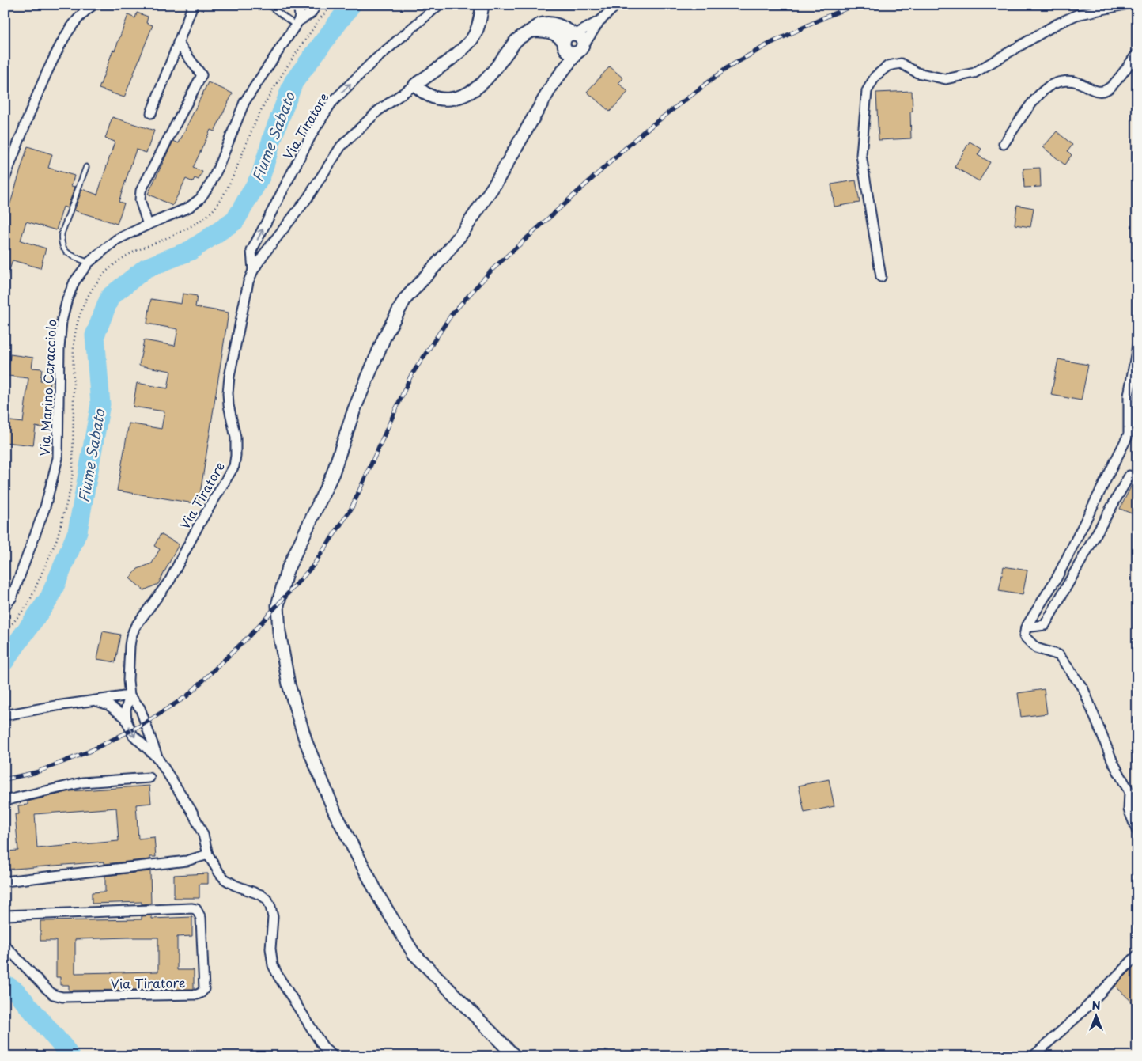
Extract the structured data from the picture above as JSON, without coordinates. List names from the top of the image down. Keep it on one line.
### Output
{"streets":{"street":["Via Tiratore","Via Marino Caracciolo"]},"water":["Fiume Sabato"],"north":"top"}
